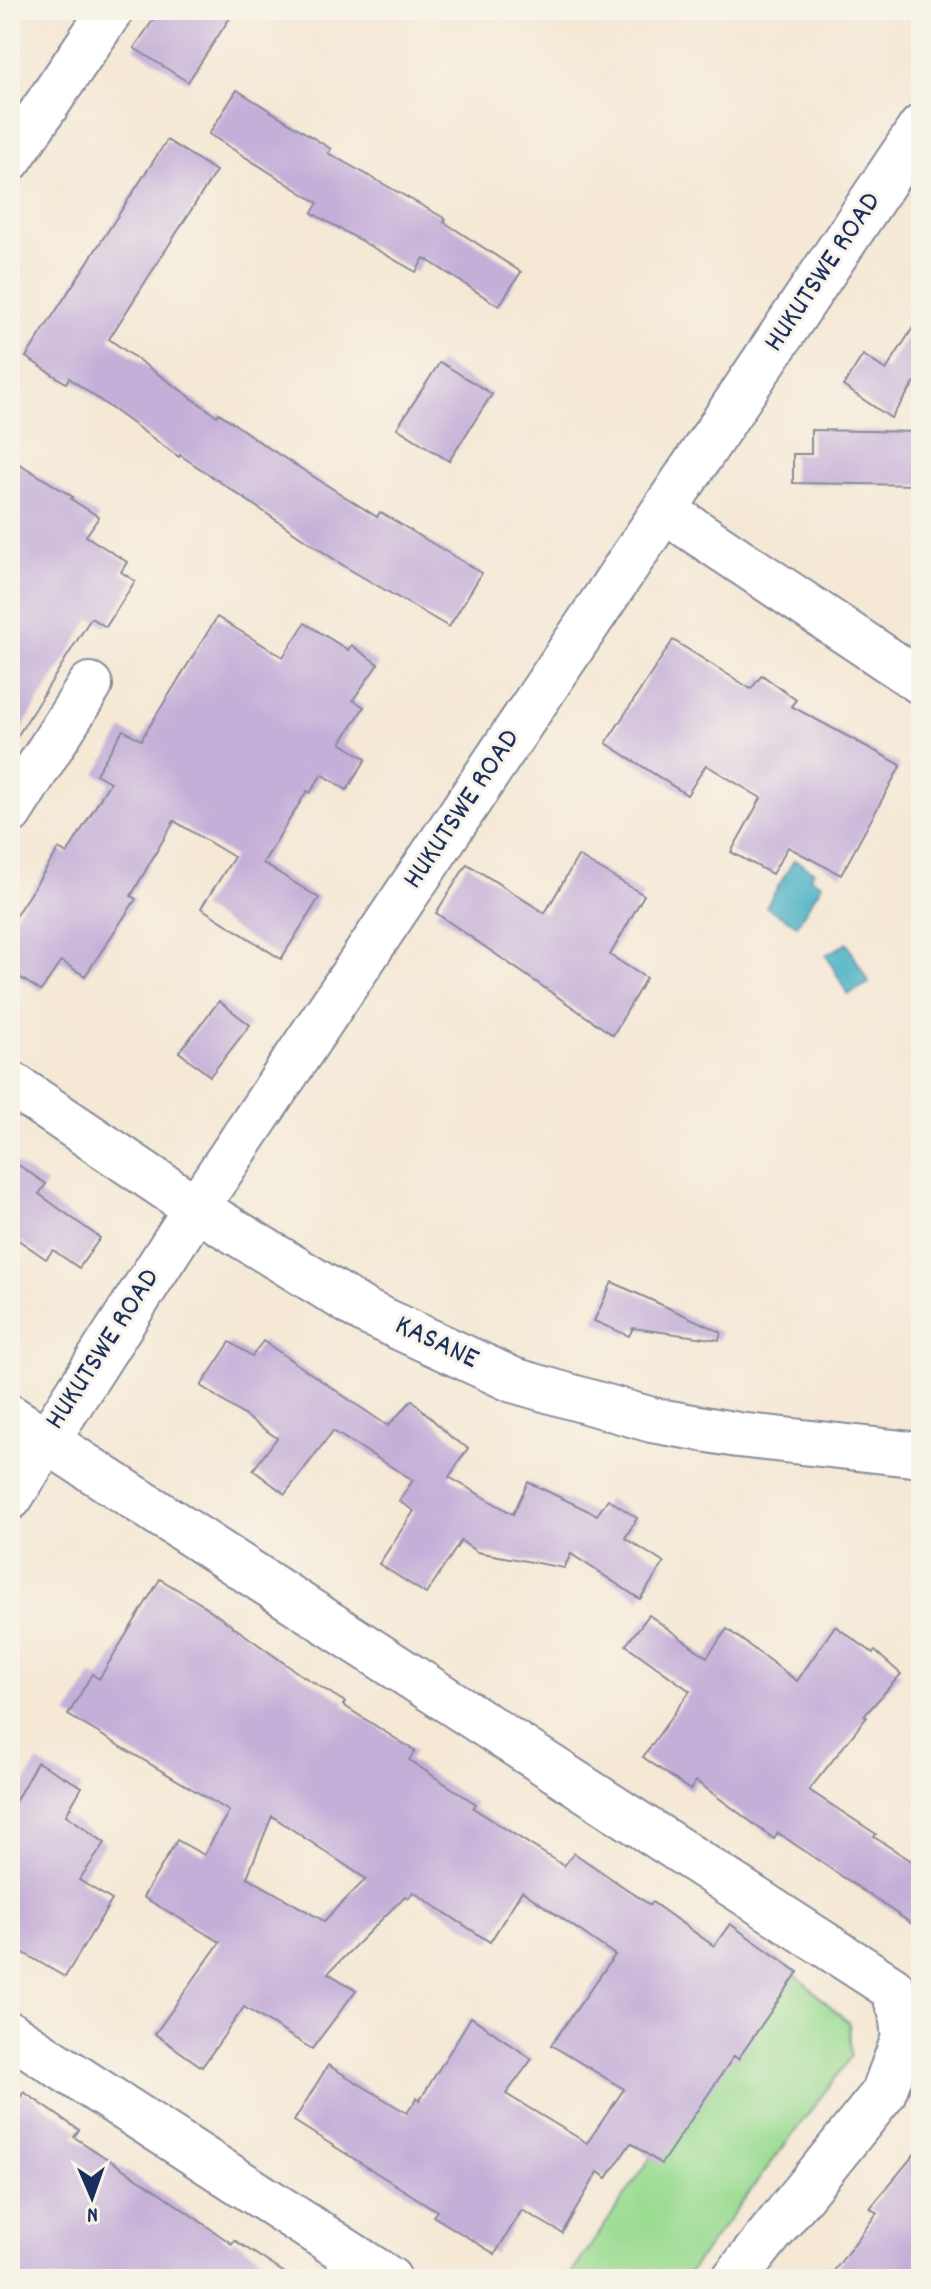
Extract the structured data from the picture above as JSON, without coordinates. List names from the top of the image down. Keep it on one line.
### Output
{"streets":{"street":["HUKUTSWE ROAD","KASANE"]},"crossings":[["HUKUTSWE ROAD","KASANE"]],"north":"bottom"}
